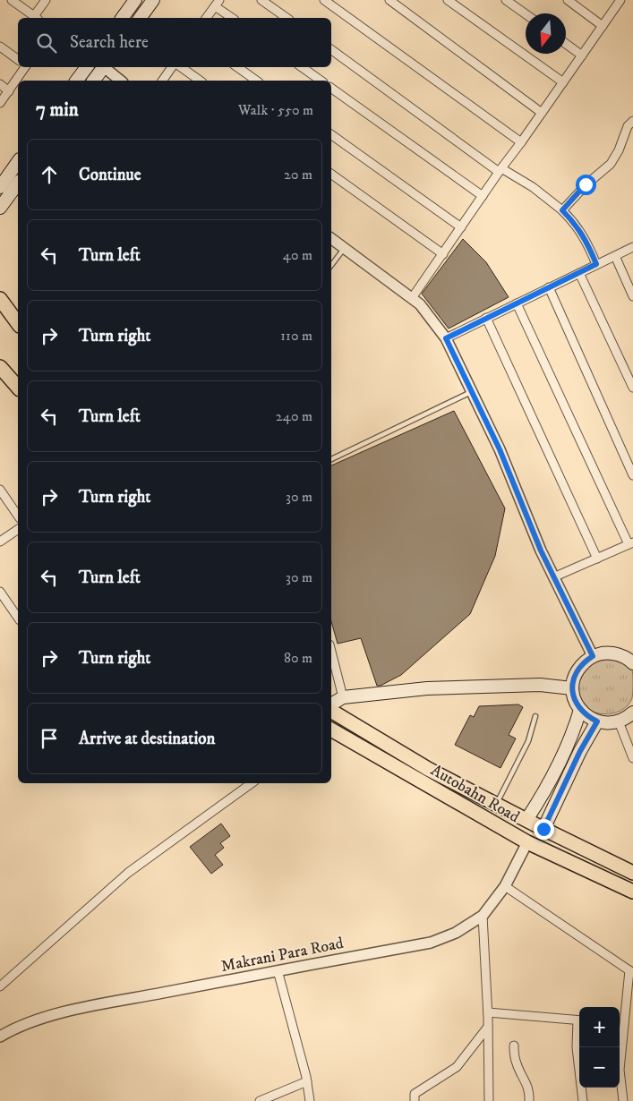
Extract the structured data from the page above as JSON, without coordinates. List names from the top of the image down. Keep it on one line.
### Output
{"streets":{"highway":["Autobahn Road"],"street":["Makrani Para Road"]},"crossings":[["Autobahn Road","Makrani Para Road"]],"north":"bottom","page":{"search":"Search here","heading":["7 min","Walk · 550 m"],"list":[["Continue","20 m"],["Turn left","40 m"],["Turn right","110 m"],["Turn left","240 m"],["Turn right","30 m"],["Turn left","30 m"],["Turn right","80 m"],"Arrive at destination"],"map_buttons":["+","−"]}}
